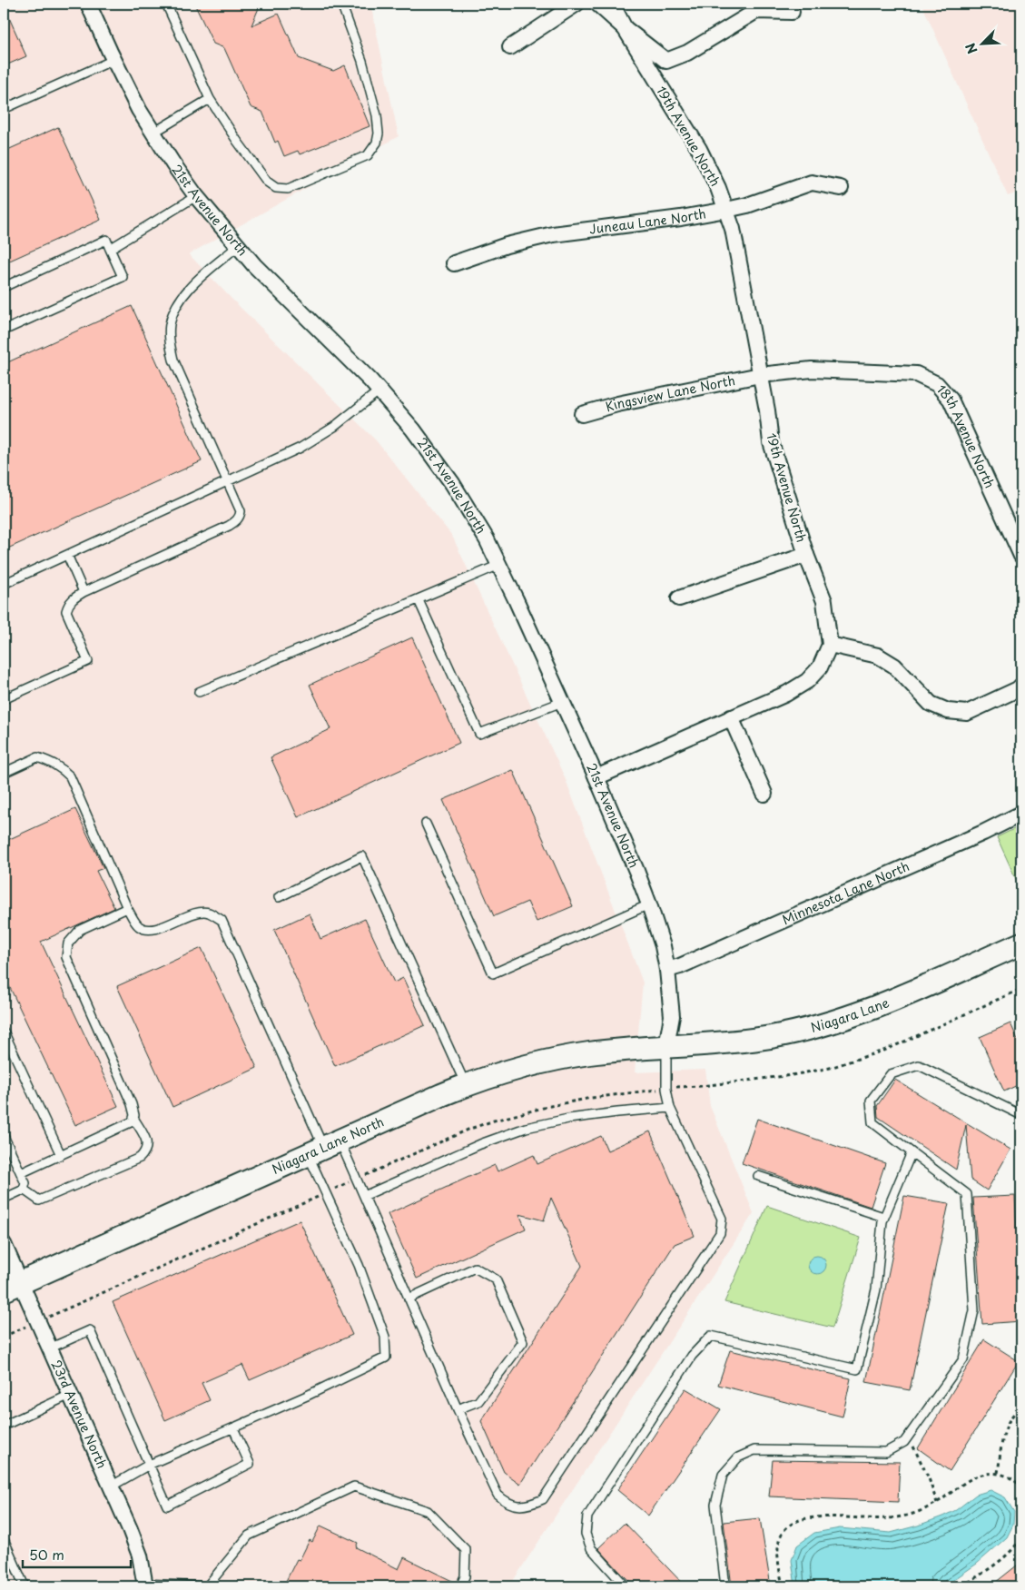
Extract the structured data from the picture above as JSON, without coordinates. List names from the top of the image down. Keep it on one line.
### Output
{"streets":{"street":["19th Avenue North","21st Avenue North","Juneau Lane North","Kingsview Lane North","18th Avenue North","Minnesota Lane North","Niagara Lane","Niagara Lane North","23rd Avenue North"]},"crossings":[["19th Avenue North","Juneau Lane North"],["19th Avenue North","Kingsview Lane North"],["19th Avenue North","18th Avenue North"],["21st Avenue North","Minnesota Lane North"],["21st Avenue North","Niagara Lane"],["21st Avenue North","Niagara Lane North"],["Kingsview Lane North","18th Avenue North"],["Niagara Lane","Niagara Lane North"],["Niagara Lane North","23rd Avenue North"]],"scale_bar":"50 m","north":"bottom left"}
